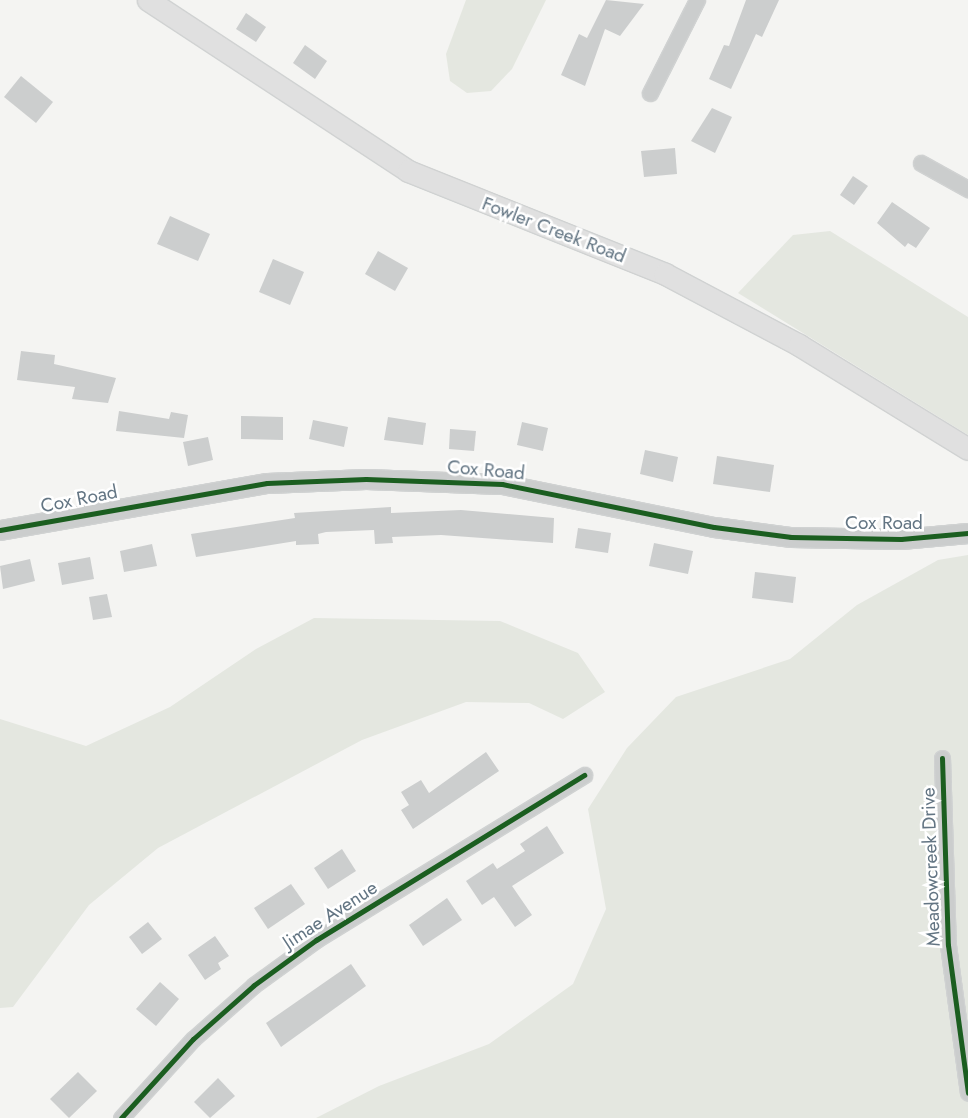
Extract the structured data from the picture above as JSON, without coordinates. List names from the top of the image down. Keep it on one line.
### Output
{"streets":{"main road":["Fowler Creek Road"],"street":["Cox Road","Meadowcreek Drive","Jimae Avenue"]}}
